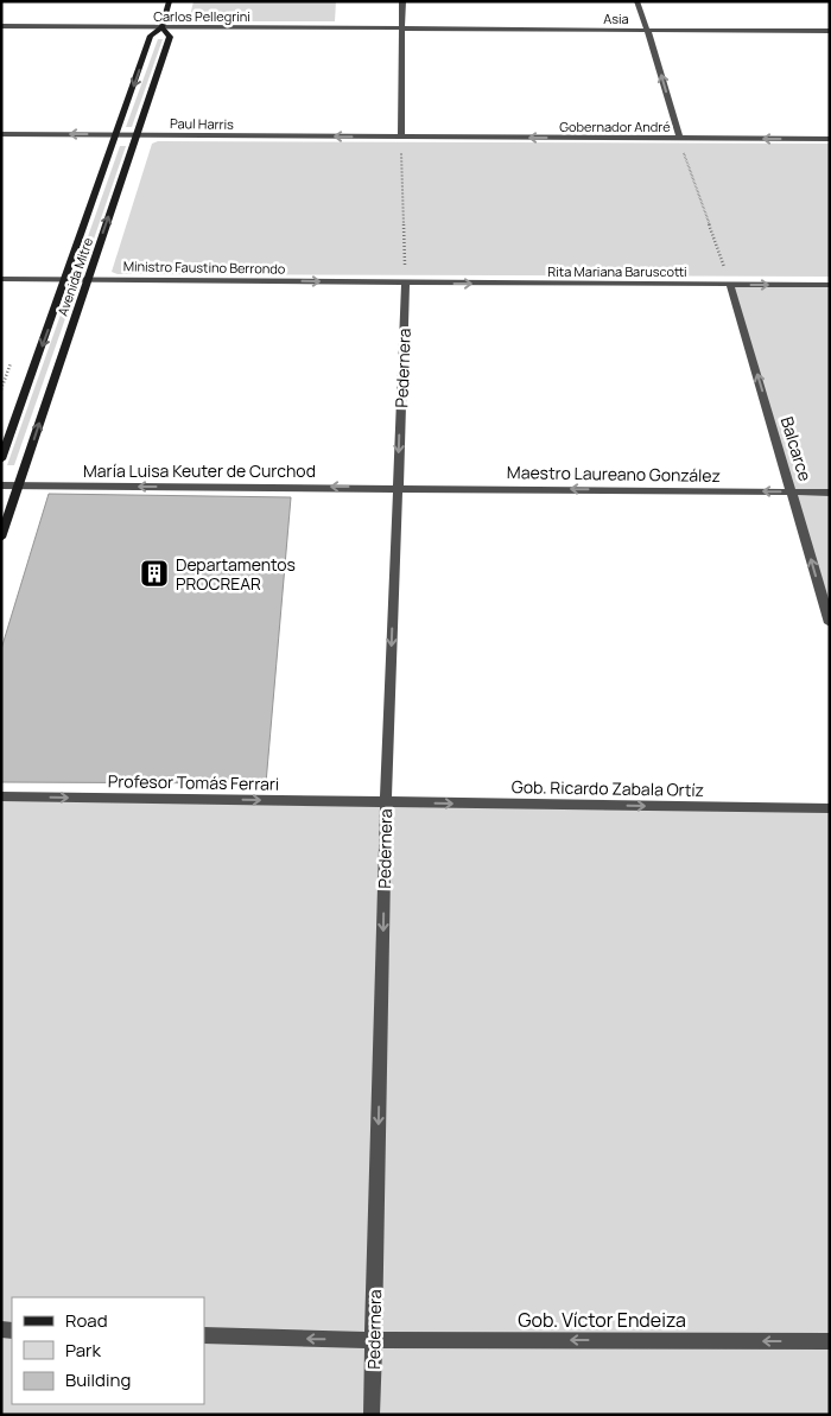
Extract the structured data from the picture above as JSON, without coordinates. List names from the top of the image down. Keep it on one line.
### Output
{"streets":{"main road":["Avenida Mitre"],"street":["Carlos Pellegrini","Asia","Paul Harris","Gobernador André","Ministro Faustino Berrondo","Rita Mariana Baruscotti","Pedernera","Balcarce","María Luisa Keuter de Curchod","Maestro Laureano González","Profesor Tomás Ferrari","Gob. Ricardo Zabala Ortíz","Gob. Víctor Endeiza"]},"crossings":[["Carlos Pellegrini","Asia"],["Carlos Pellegrini","Avenida Mitre"],["Paul Harris","Gobernador André"],["Paul Harris","Avenida Mitre"],["Ministro Faustino Berrondo","Rita Mariana Baruscotti"],["Ministro Faustino Berrondo","Avenida Mitre"],["Ministro Faustino Berrondo","Pedernera"],["Rita Mariana Baruscotti","Pedernera"],["Rita Mariana Baruscotti","Balcarce"],["Avenida Mitre","María Luisa Keuter de Curchod"],["Pedernera","María Luisa Keuter de Curchod"],["Pedernera","Maestro Laureano González"],["Pedernera","Profesor Tomás Ferrari"],["Pedernera","Gob. Ricardo Zabala Ortíz"],["Pedernera","Gob. Víctor Endeiza"],["Balcarce","Maestro Laureano González"],["María Luisa Keuter de Curchod","Maestro Laureano González"],["Profesor Tomás Ferrari","Gob. Ricardo Zabala Ortíz"]],"one_way":["Paul Harris","Gobernador André","Ministro Faustino Berrondo","Rita Mariana Baruscotti","Pedernera","Balcarce","María Luisa Keuter de Curchod","Maestro Laureano González","Profesor Tomás Ferrari","Gob. Ricardo Zabala Ortíz","Gob. Víctor Endeiza"],"places":{"building":["Departamentos PROCREAR"]},"legend":["Road","Park","Building"]}
